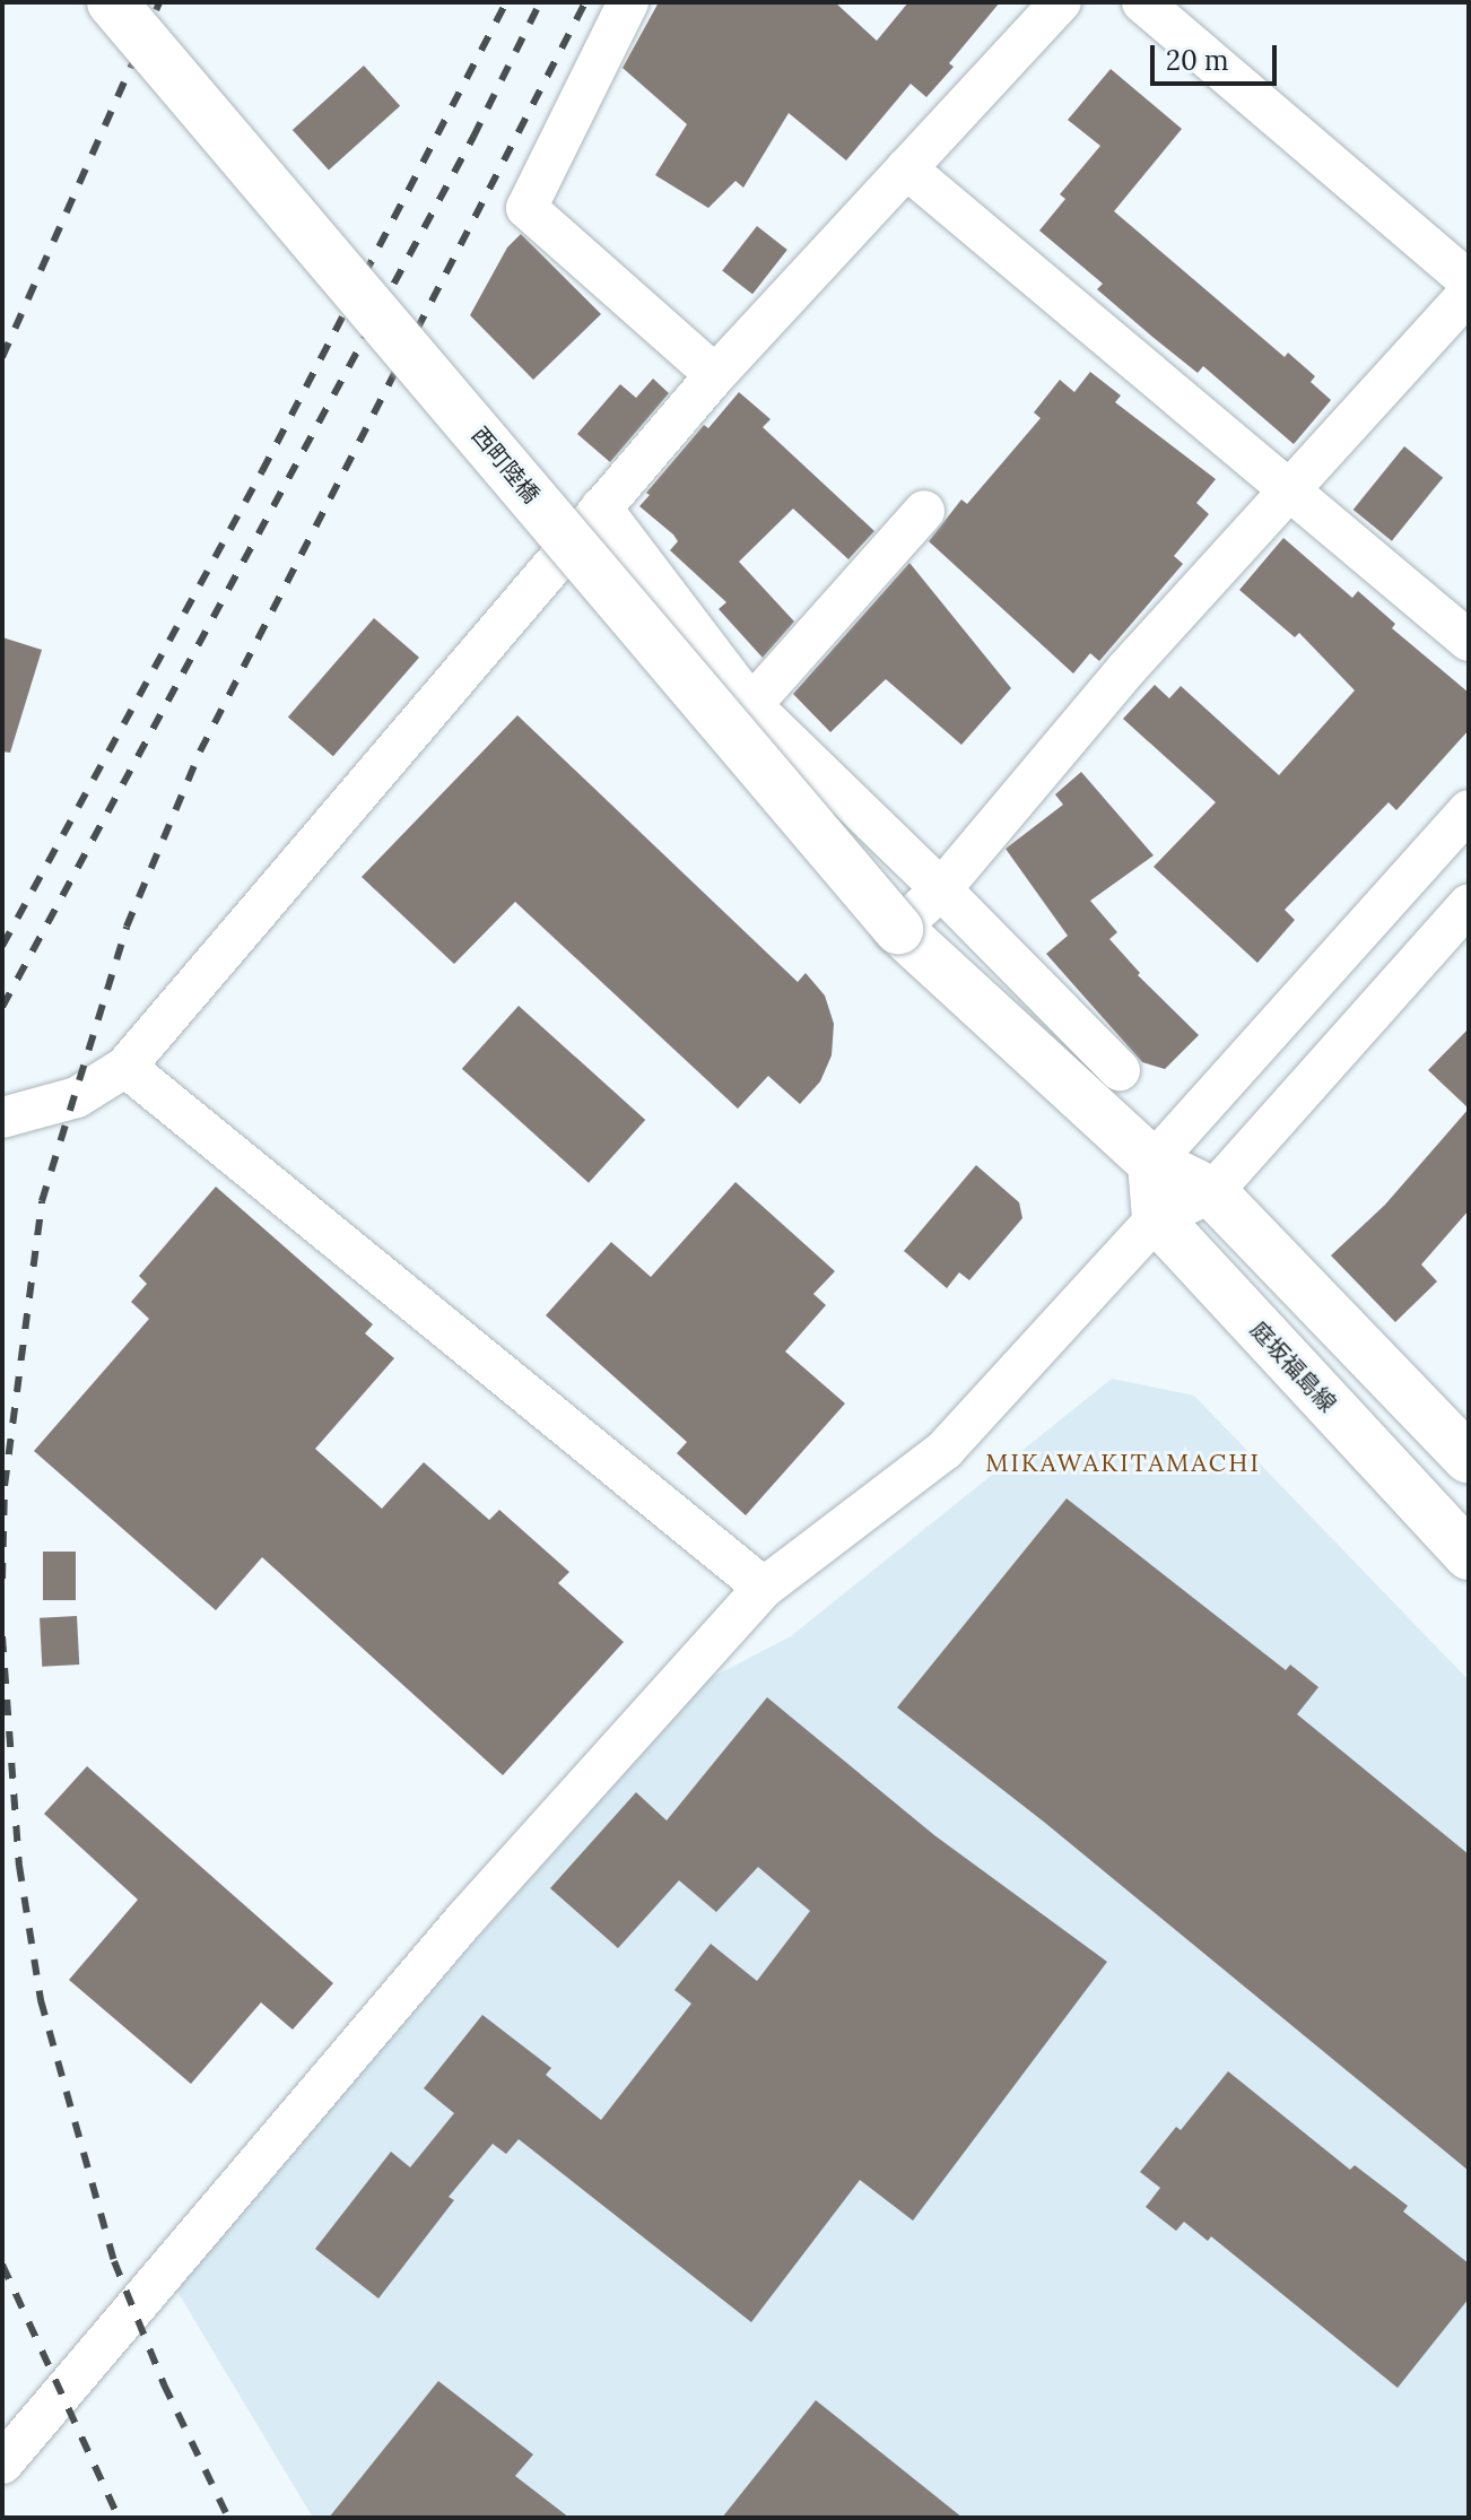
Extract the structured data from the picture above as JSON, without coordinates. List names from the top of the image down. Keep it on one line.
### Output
{"streets":{"main road":["西町陸橋","庭坂福島線"]},"districts":["MIKAWAKITAMACHI"],"scale_bar":"20 m"}
